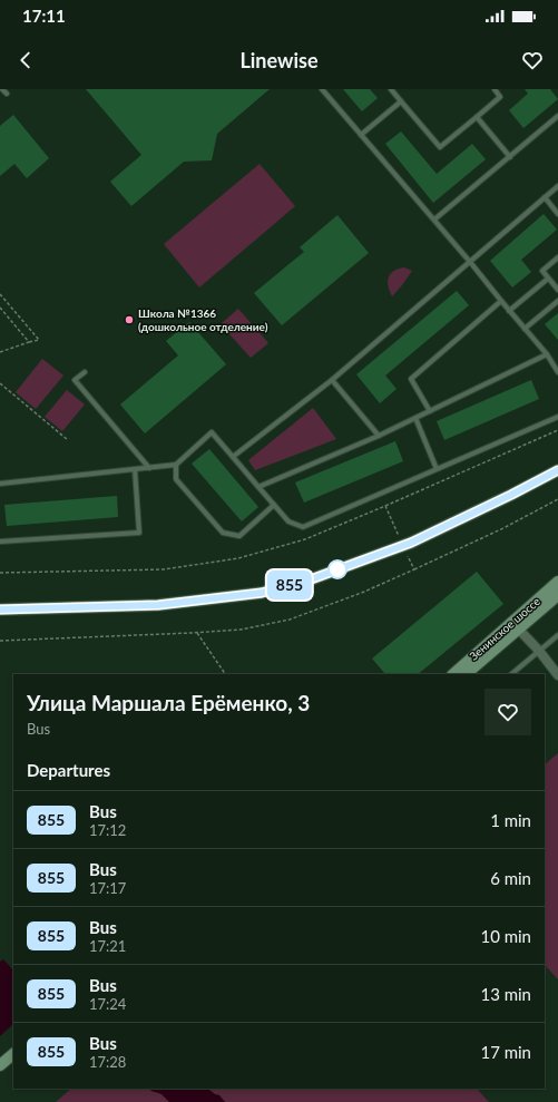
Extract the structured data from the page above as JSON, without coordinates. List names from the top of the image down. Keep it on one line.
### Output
{"streets":{"street":["Зенинское шоссе"]},"places":["Школа №1366 (дошкольное отделение)"],"lines":["bus line 855"],"page":{"status":"17:11","header":"Linewise","on_map":"855","heading":[["Улица Маршала Ерёменко, 3","Bus"],"Departures"],"list":[{"mark":"855","name":"Bus","note":"17:12","value":"1 min"},{"mark":"855","name":"Bus","note":"17:17","value":"6 min"},{"mark":"855","name":"Bus","note":"17:21","value":"10 min"},{"mark":"855","name":"Bus","note":"17:24","value":"13 min"},{"mark":"855","name":"Bus","note":"17:28","value":"17 min"}]}}
